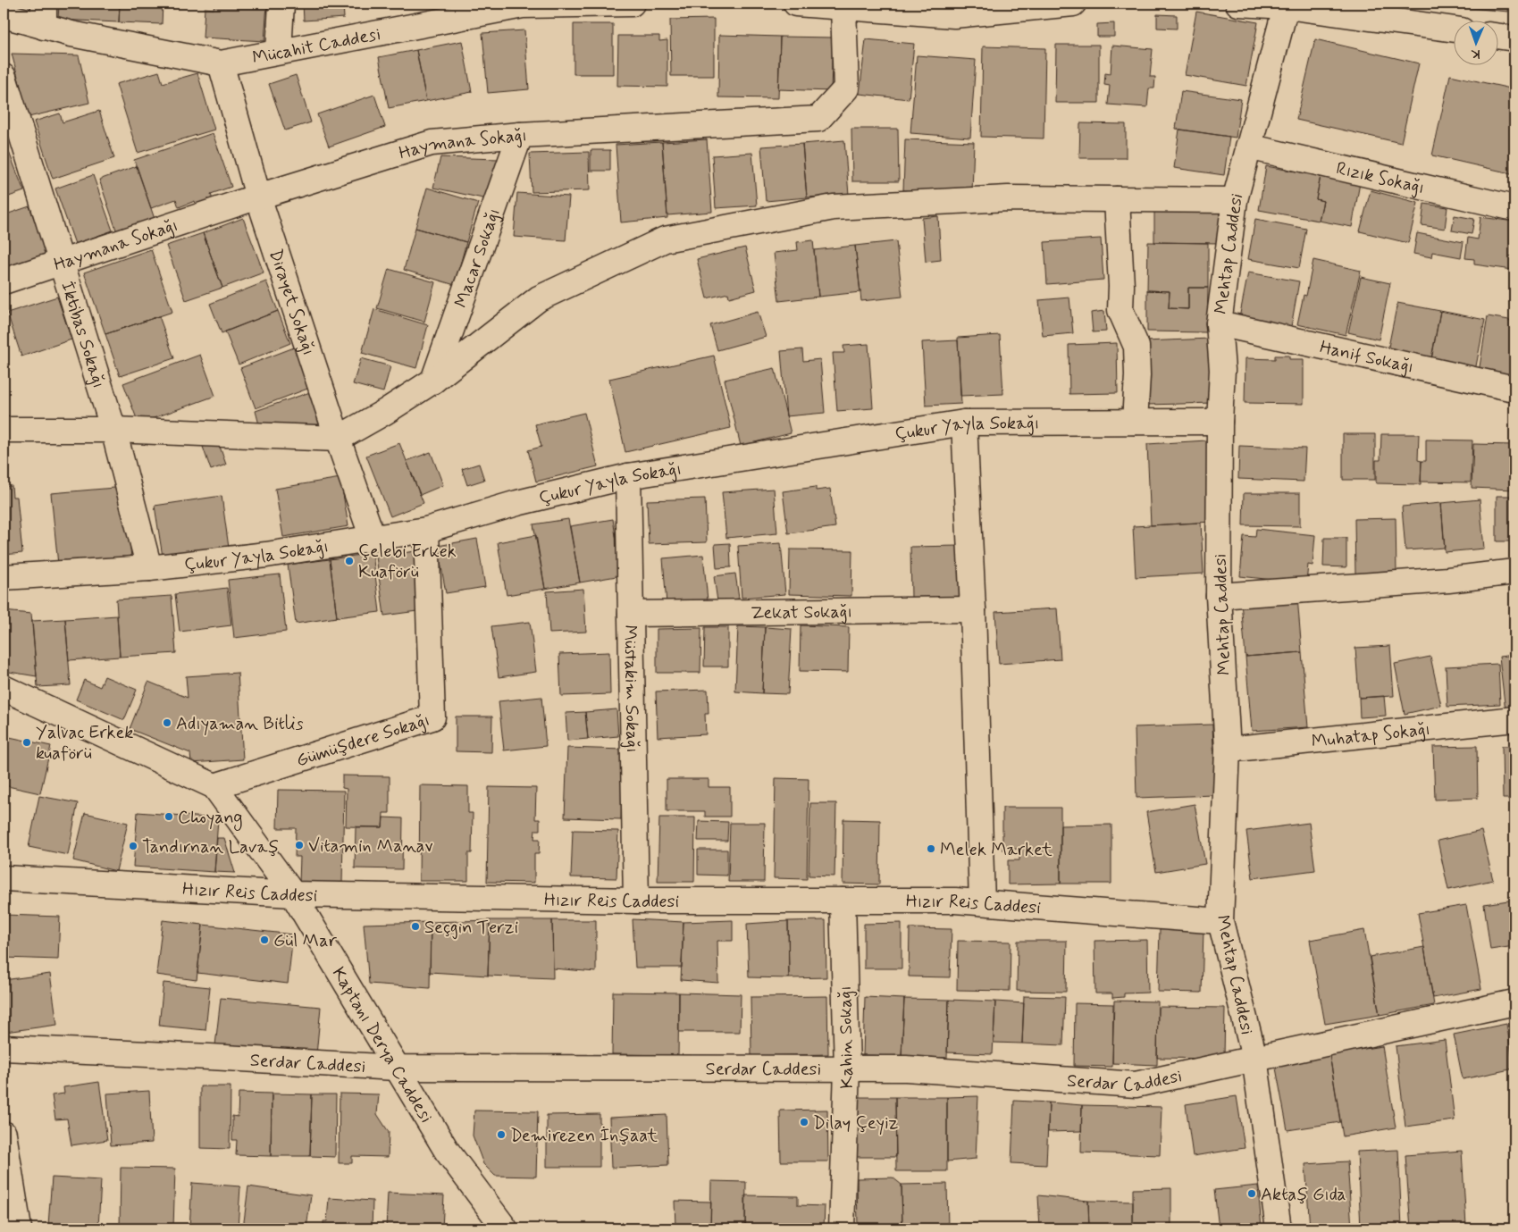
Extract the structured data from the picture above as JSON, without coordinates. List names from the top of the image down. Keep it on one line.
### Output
{"streets":{"street":["Mücahit Caddesi","Haymana Sokağı","Rızık Sokağı","Mehtap Caddesi","Macar Sokağı","Dirayet Sokağı","İktibas Sokağı","Hanif Sokağı","Çukur Yayla Sokağı","Zekat Sokağı","Müstakim Sokağı","Muhatap Sokağı","Gümüşdere Sokağı","Hızır Reis Caddesi","Kahin Sokağı","Kaptanı Derya Caddesi","Serdar Caddesi"]},"crossings":[["Mücahit Caddesi","Dirayet Sokağı"],["Haymana Sokağı","Macar Sokağı"],["Haymana Sokağı","Dirayet Sokağı"],["Haymana Sokağı","İktibas Sokağı"],["Rızık Sokağı","Mehtap Caddesi"],["Mehtap Caddesi","Hanif Sokağı"],["Mehtap Caddesi","Çukur Yayla Sokağı"],["Mehtap Caddesi","Muhatap Sokağı"],["Mehtap Caddesi","Hızır Reis Caddesi"],["Mehtap Caddesi","Serdar Caddesi"],["Dirayet Sokağı","Çukur Yayla Sokağı"],["İktibas Sokağı","Çukur Yayla Sokağı"],["Çukur Yayla Sokağı","Müstakim Sokağı"],["Çukur Yayla Sokağı","Gümüşdere Sokağı"],["Zekat Sokağı","Müstakim Sokağı"],["Müstakim Sokağı","Hızır Reis Caddesi"],["Gümüşdere Sokağı","Kaptanı Derya Caddesi"],["Hızır Reis Caddesi","Kahin Sokağı"],["Hızır Reis Caddesi","Kaptanı Derya Caddesi"],["Kahin Sokağı","Serdar Caddesi"],["Kaptanı Derya Caddesi","Serdar Caddesi"]],"places":["Çelebi Erkek Kuaförü","Adıyaman Bitlis","Yalvac Erkek kuaförü","Choyang","Vitamin Manav","Tandırnan Lavaş","Melek Market","Seçgin Terzi","Gül Mar","Dilay Çeyiz","Demirezen İnşaat","Aktaş Gıda"],"north":"bottom"}
